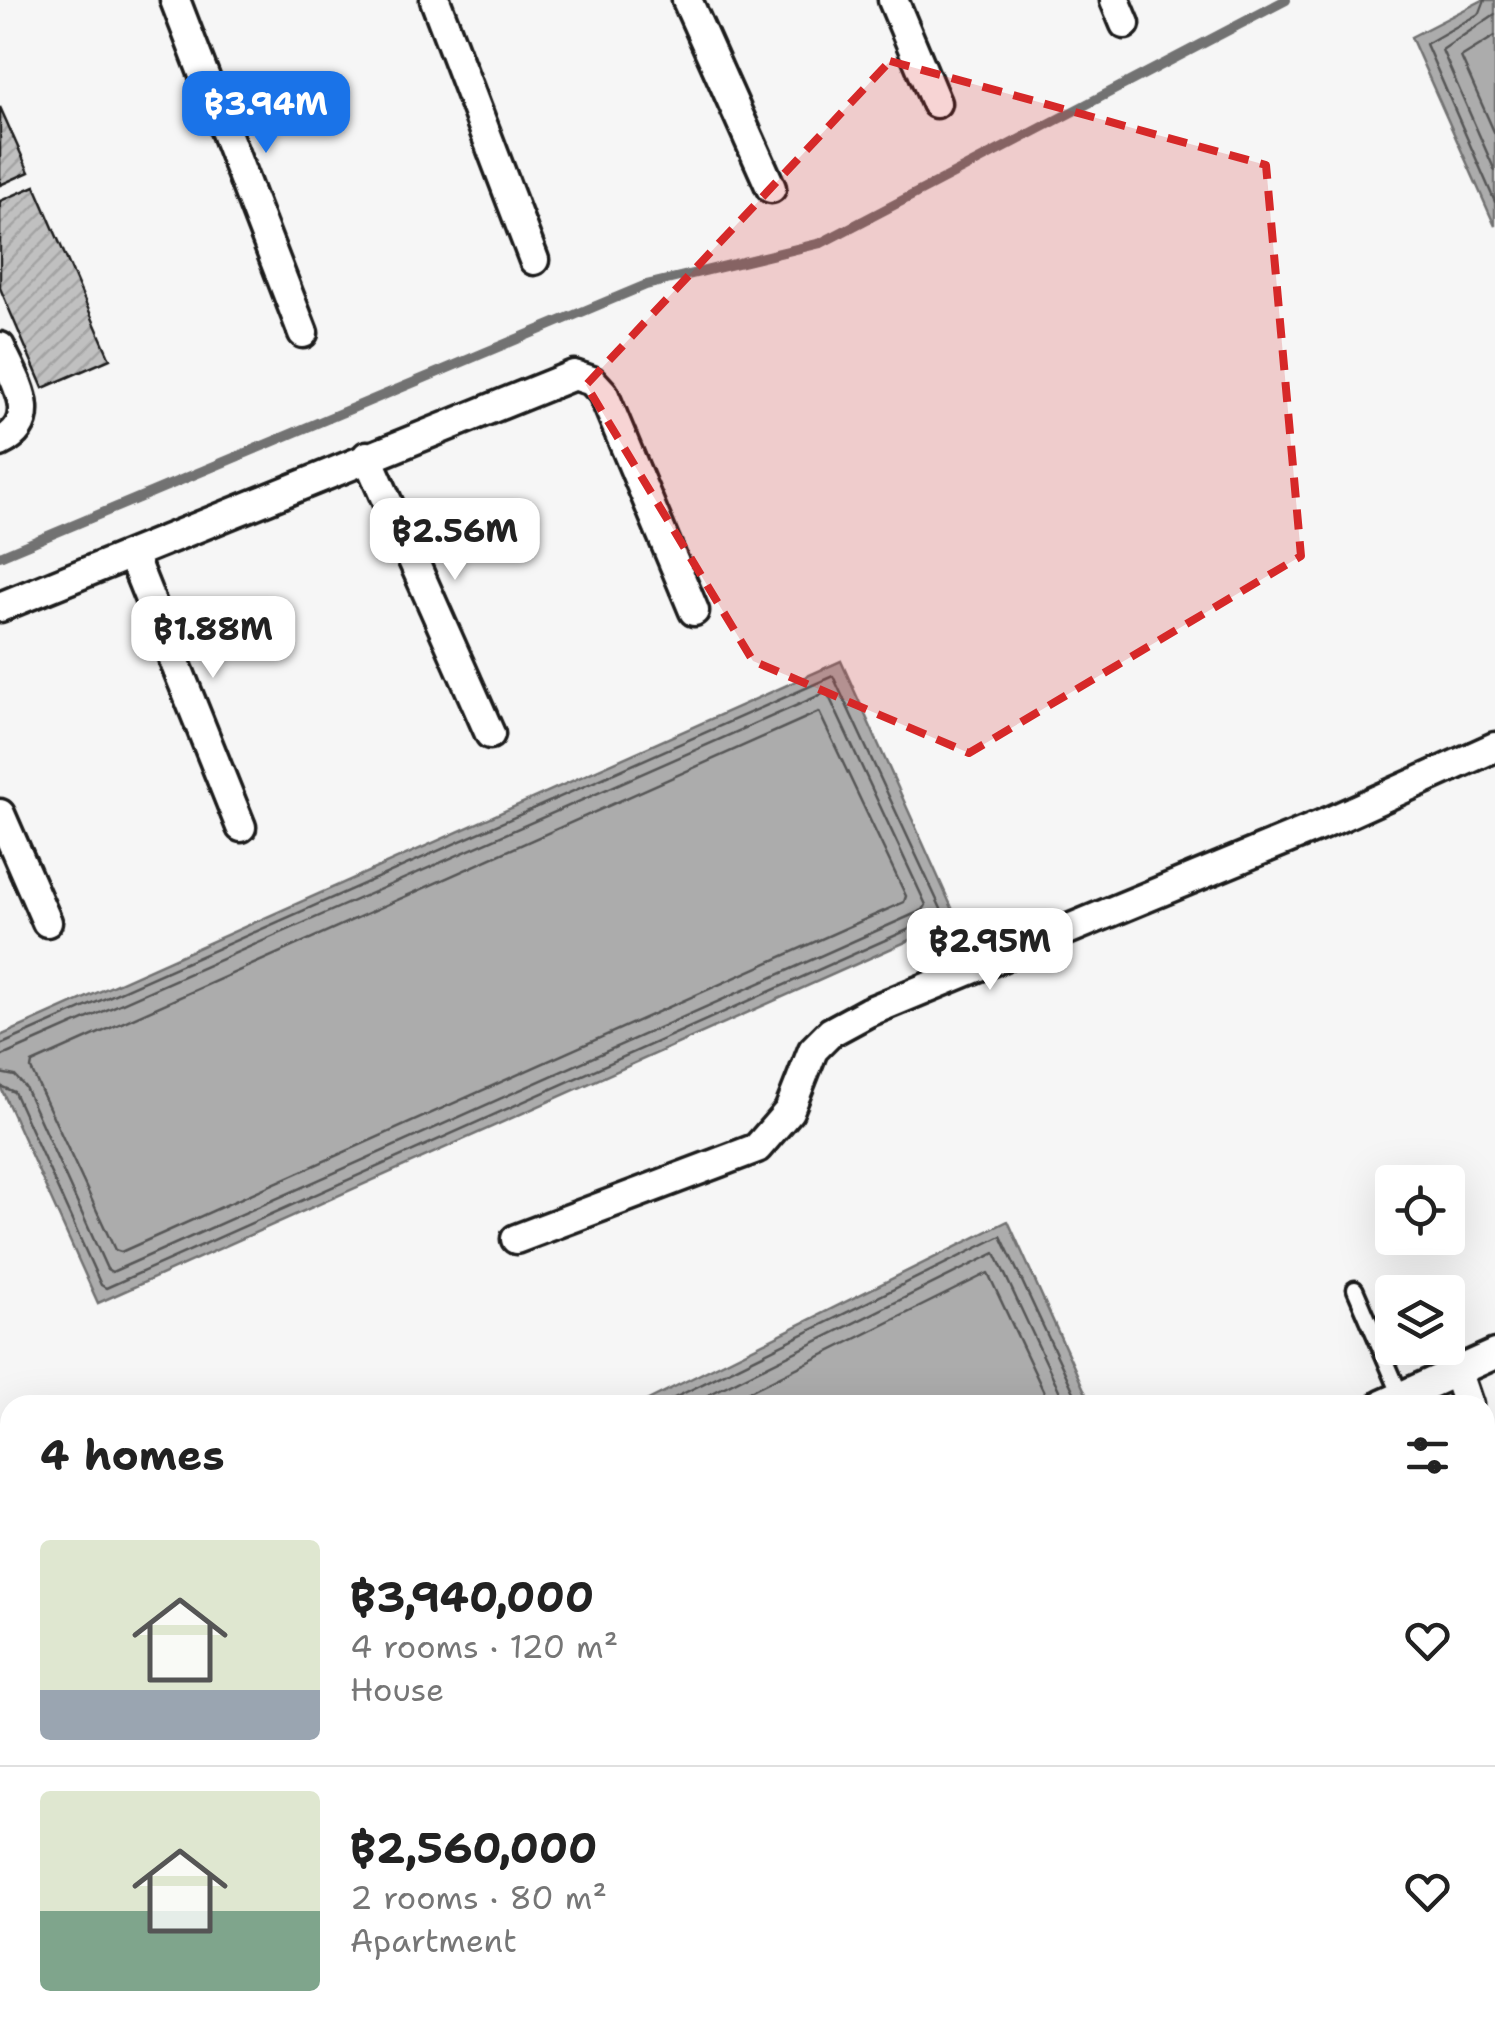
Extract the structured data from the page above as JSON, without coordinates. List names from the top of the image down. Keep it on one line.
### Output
{"page":{"price":["฿3.94M","฿2.56M","฿1.88M","฿2.95M"],"heading":"4 homes","list":[{"name":"฿3,940,000","note":"4 rooms · 120 m² · House"},{"name":"฿2,560,000","note":"2 rooms · 80 m² · Apartment"}]}}
